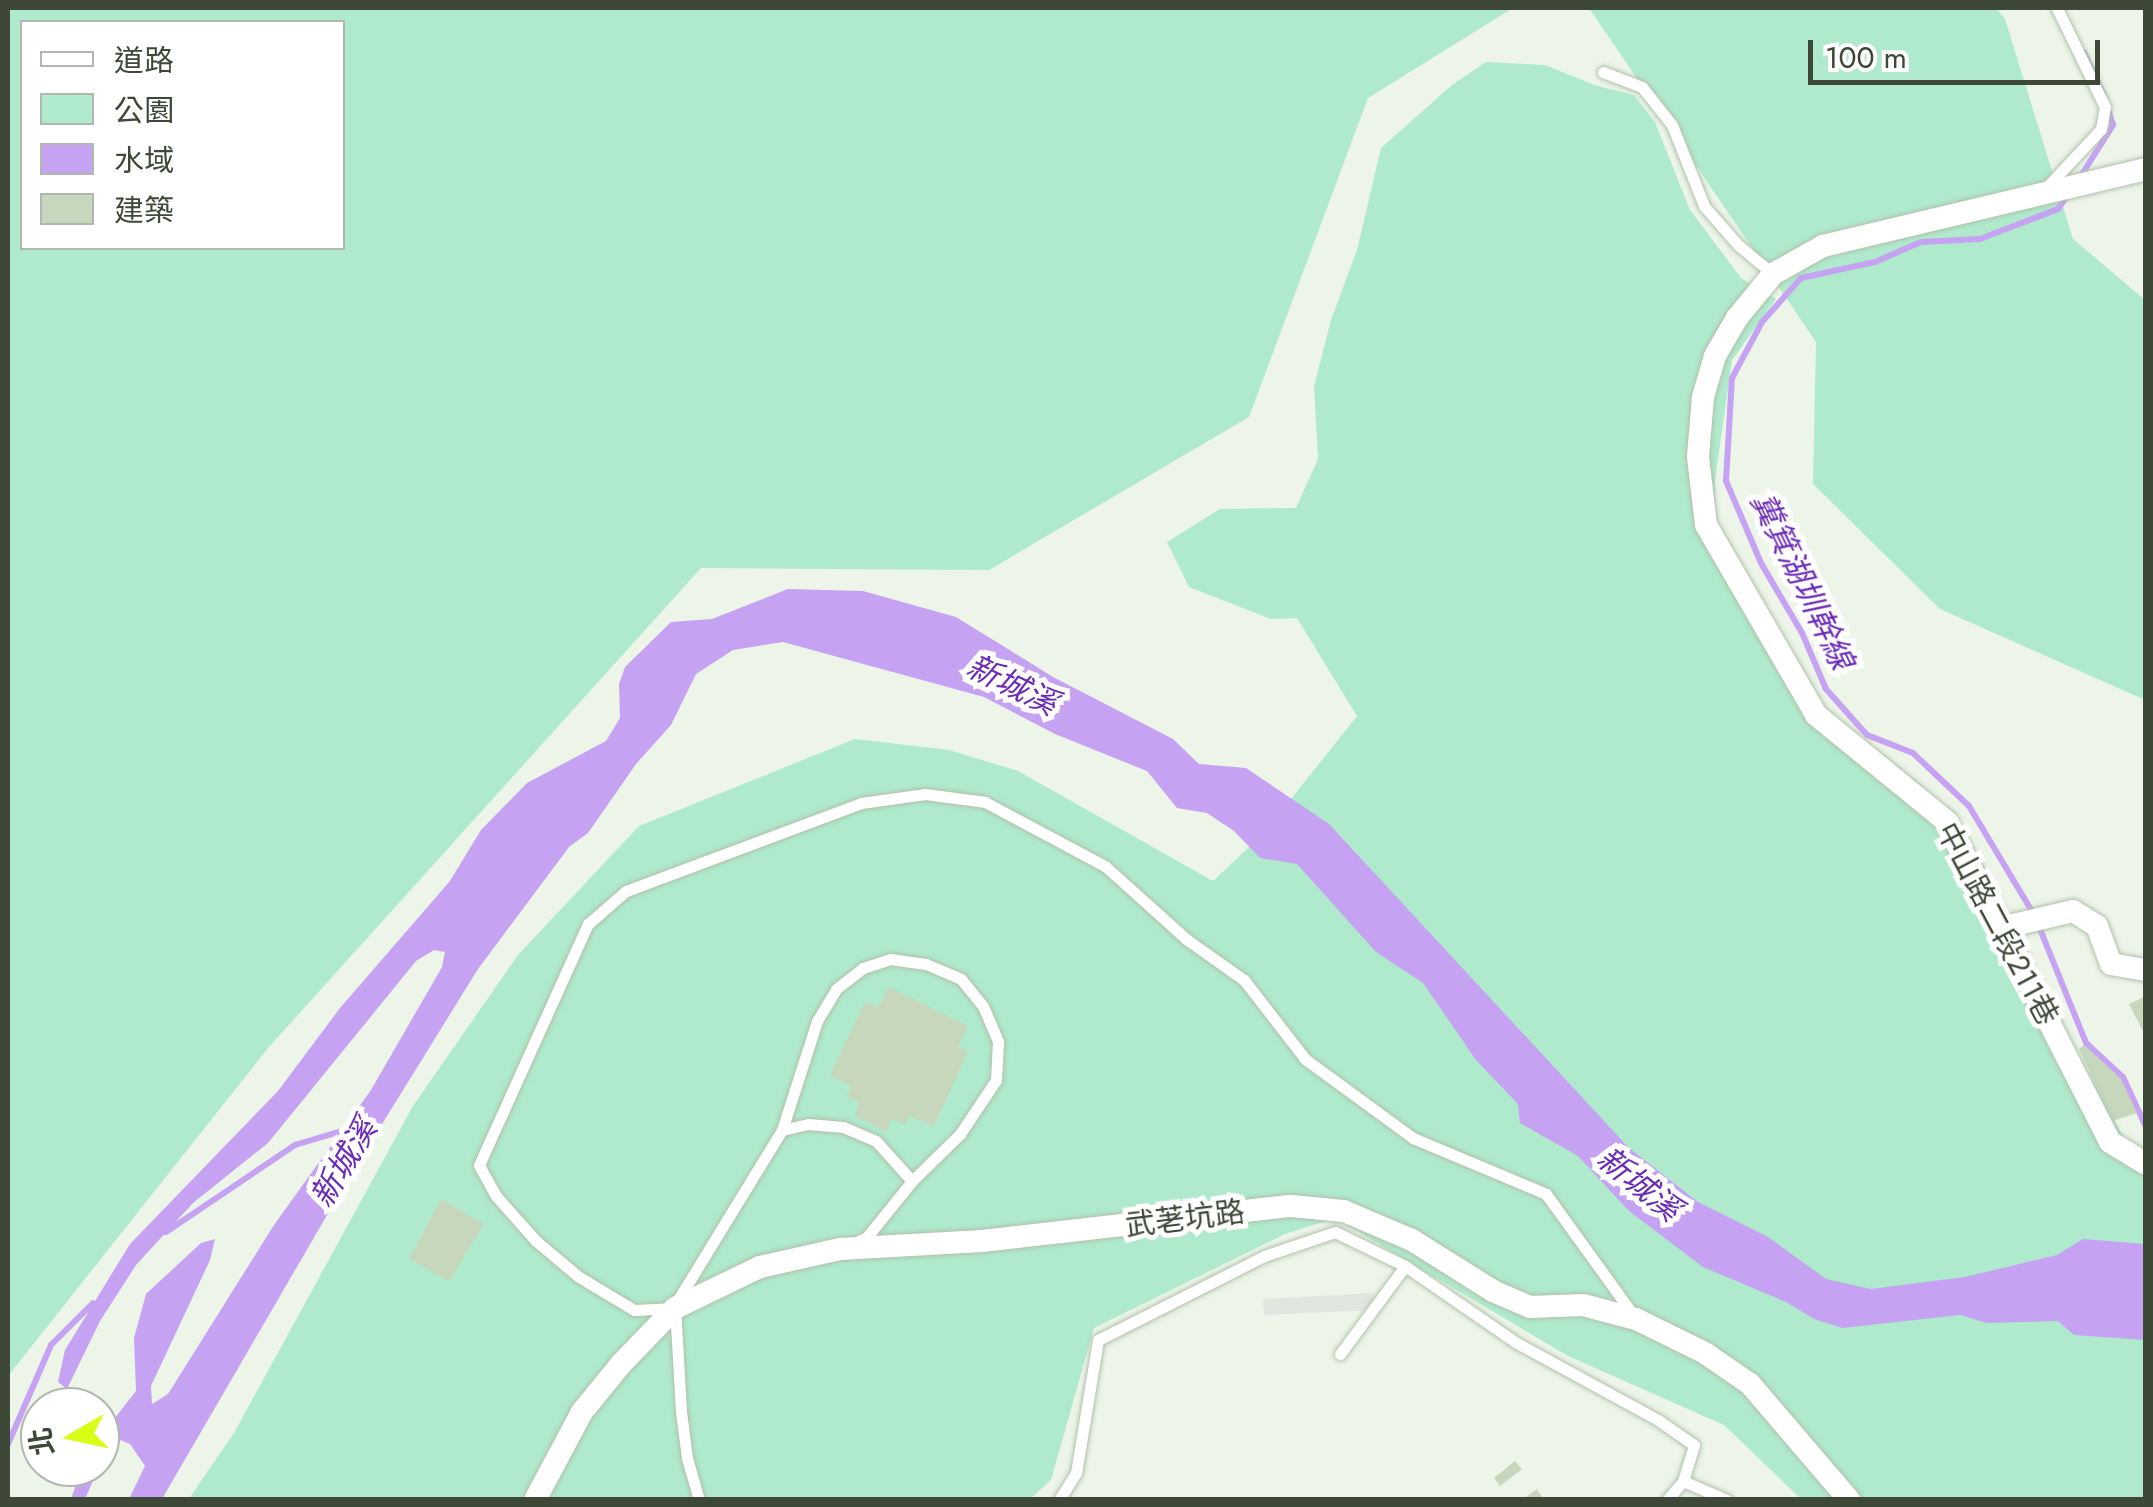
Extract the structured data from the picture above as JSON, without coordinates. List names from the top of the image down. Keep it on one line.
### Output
{"streets":{"street":["中山路二段211巷","武荖坑路"]},"water":["糞箕湖圳幹線","新城溪"],"legend":["道路","公園","水域","建築"],"scale_bar":"100 m","north":"left"}
